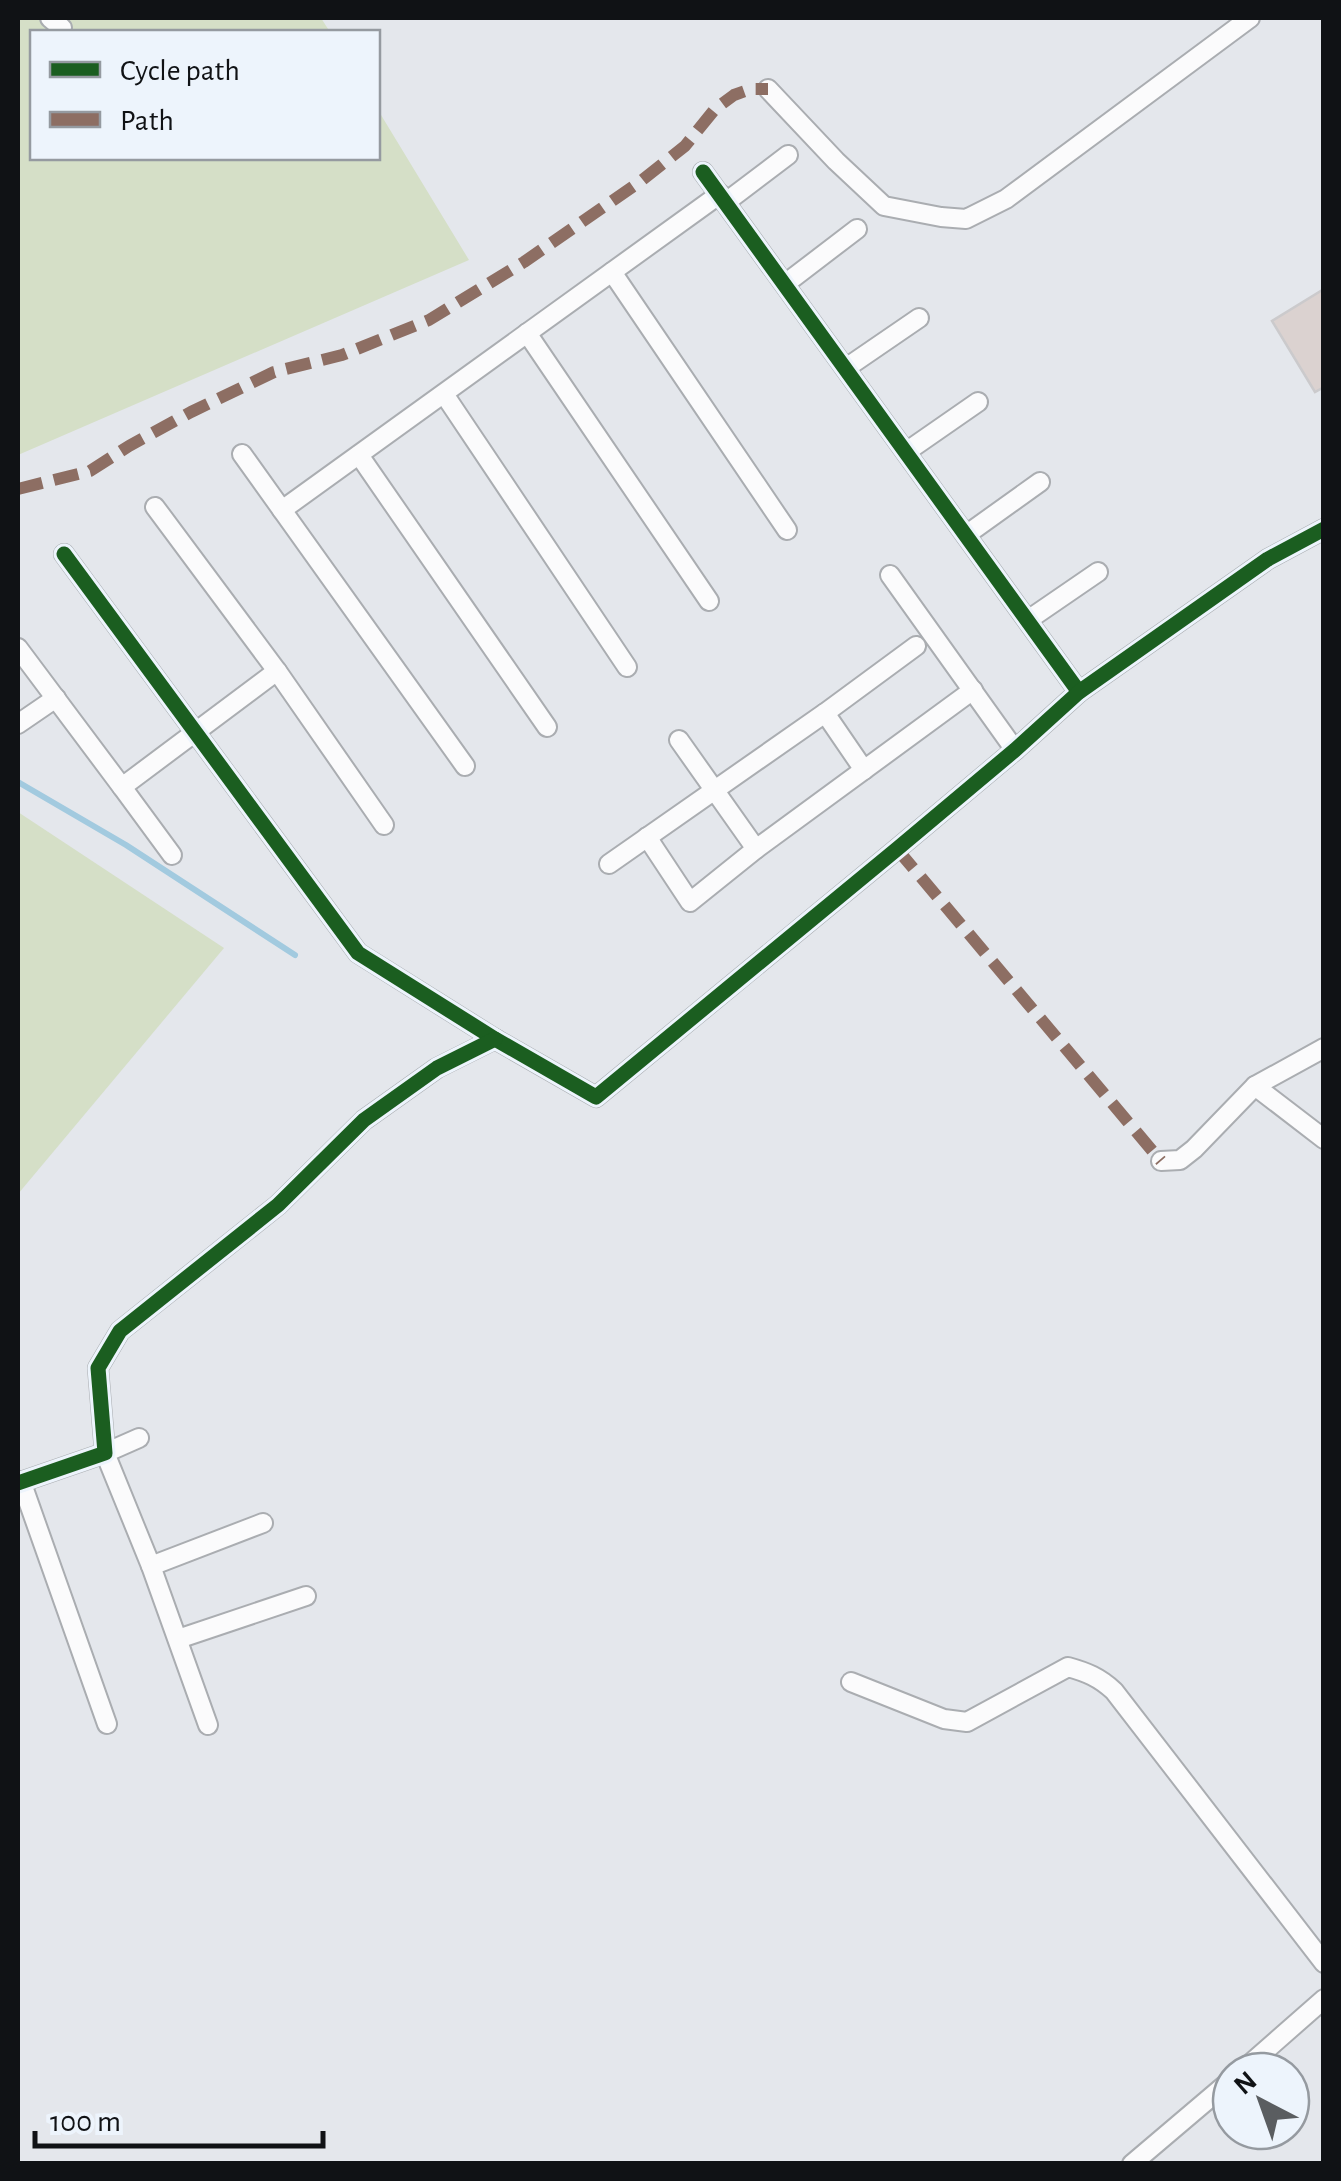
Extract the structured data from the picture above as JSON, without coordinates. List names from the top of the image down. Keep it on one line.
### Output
{"legend":["Cycle path","Path"],"scale_bar":"100 m","north":"top left"}
